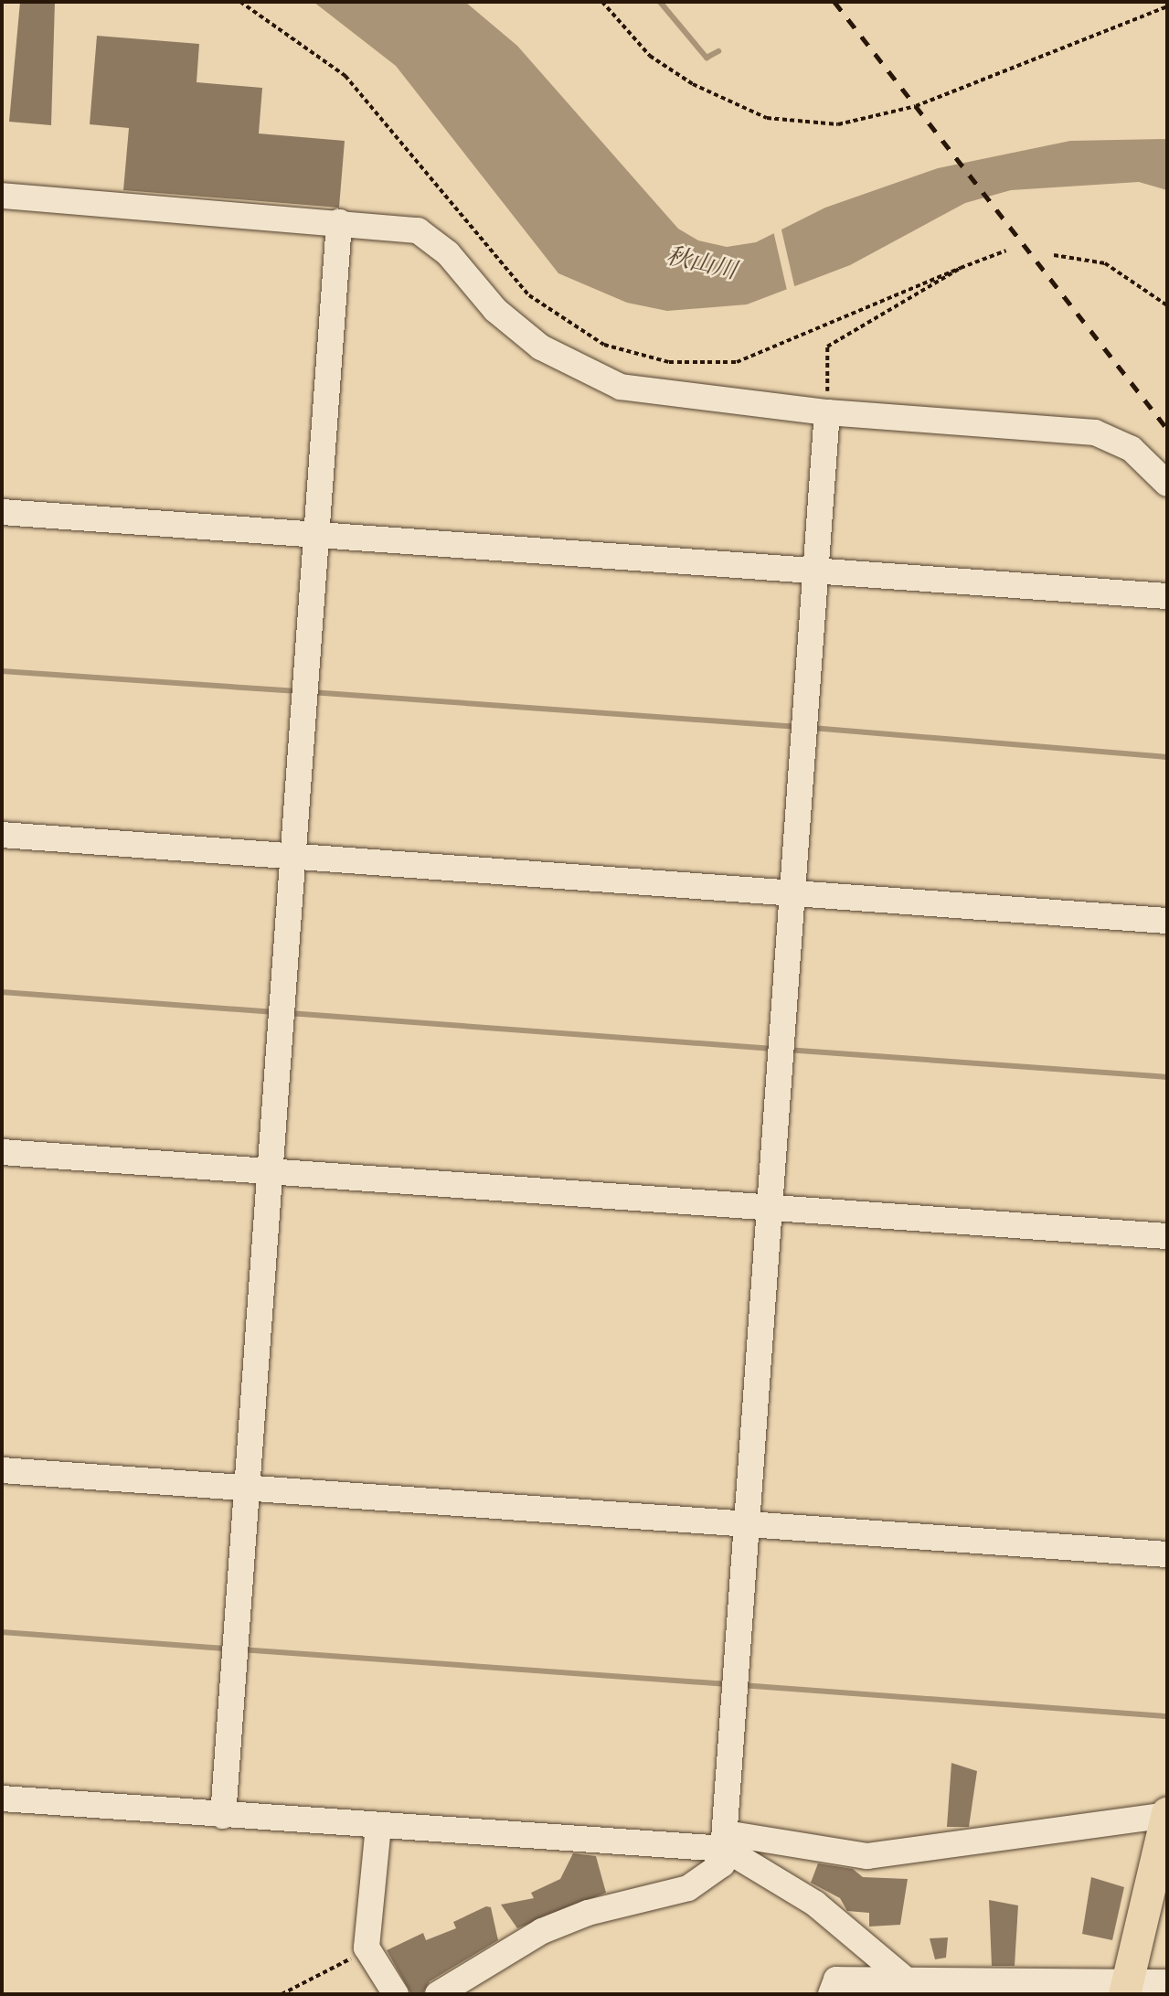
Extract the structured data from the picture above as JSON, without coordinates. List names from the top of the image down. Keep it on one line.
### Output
{"water":["秋山川"]}
